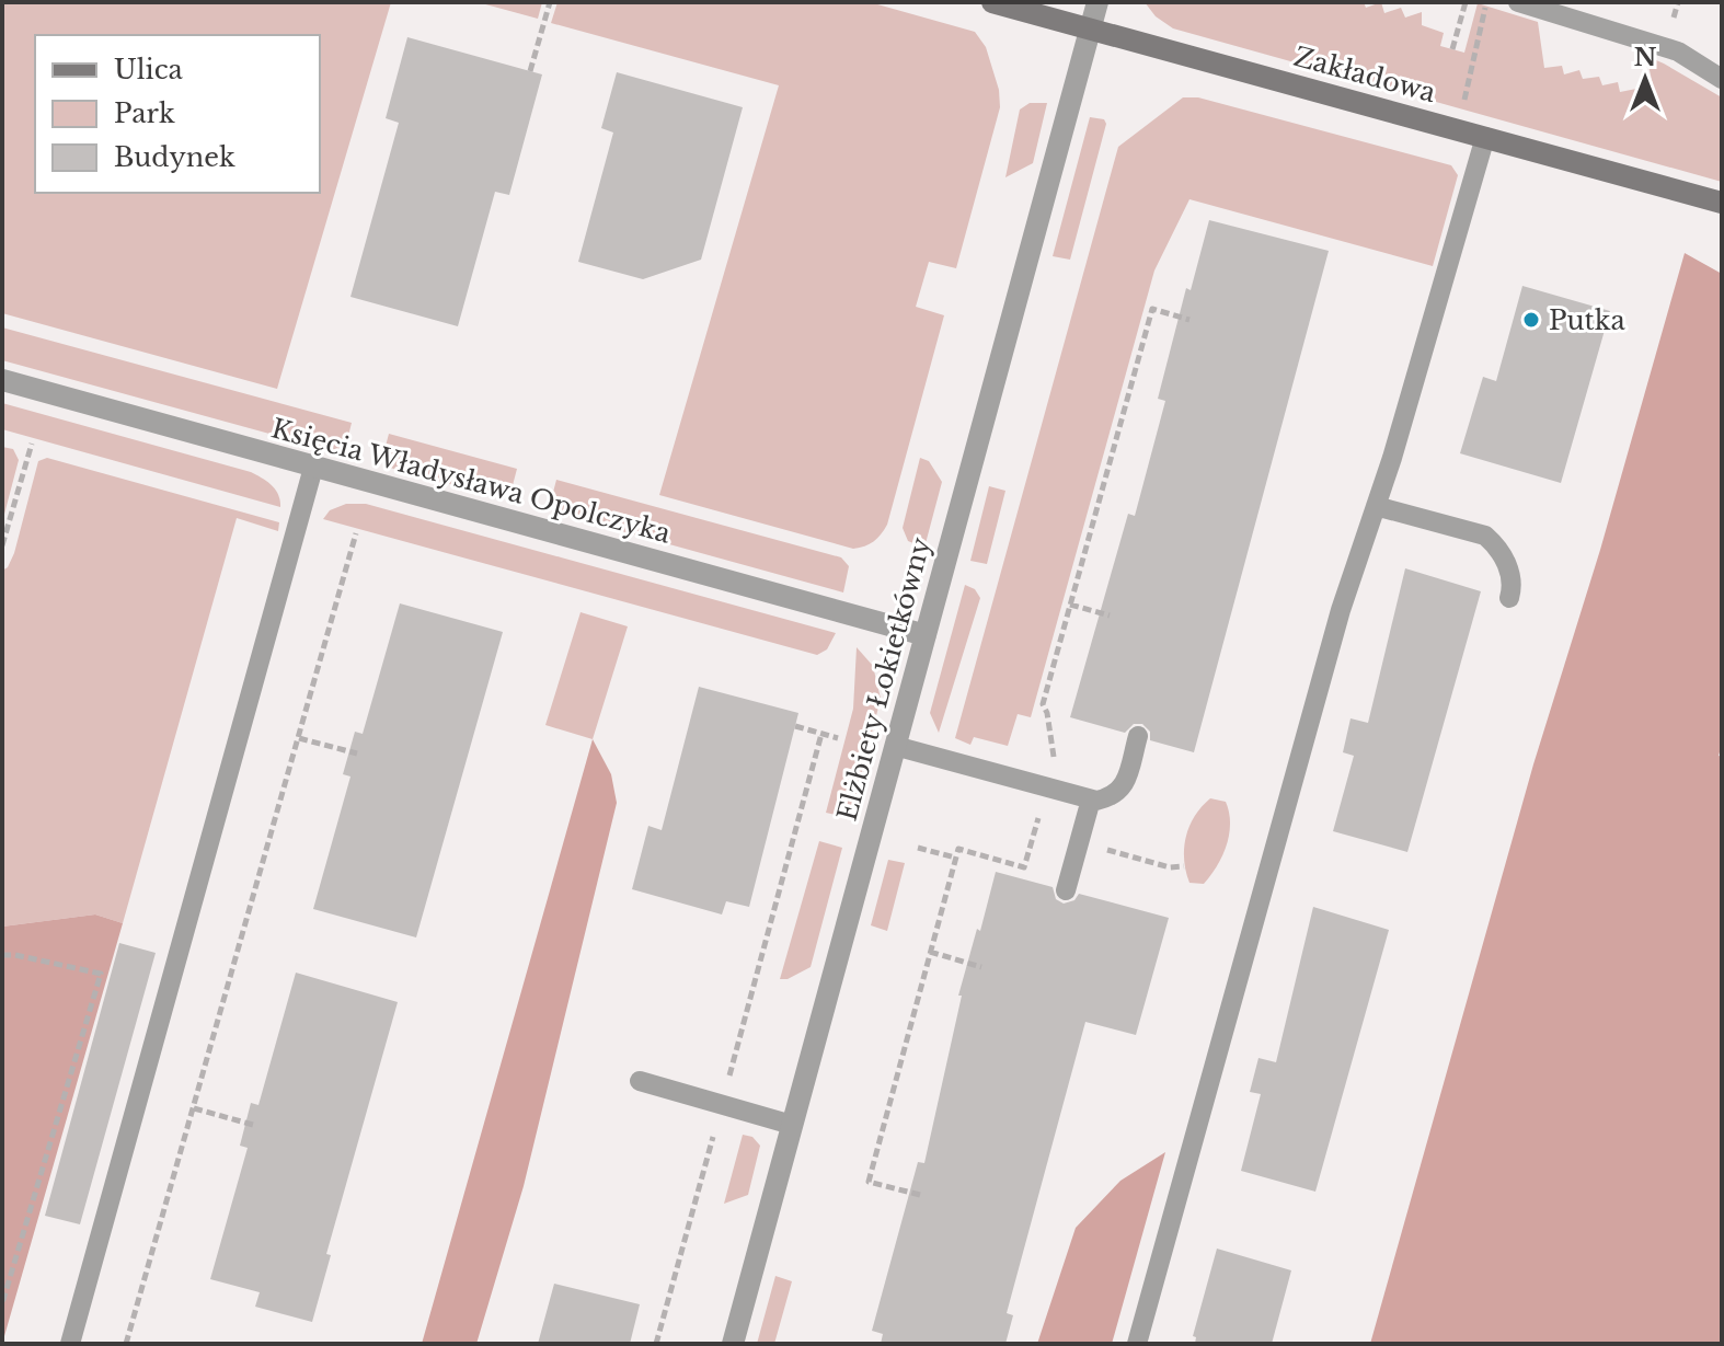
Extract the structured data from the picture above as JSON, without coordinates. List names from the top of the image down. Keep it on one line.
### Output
{"streets":{"street":["Zakładowa","Księcia Władysława Opolczyka","Elżbiety Łokietkówny"]},"crossings":[["Zakładowa","Elżbiety Łokietkówny"],["Księcia Władysława Opolczyka","Elżbiety Łokietkówny"]],"places":["Putka"],"legend":["Ulica","Park","Budynek"],"north":"top"}
